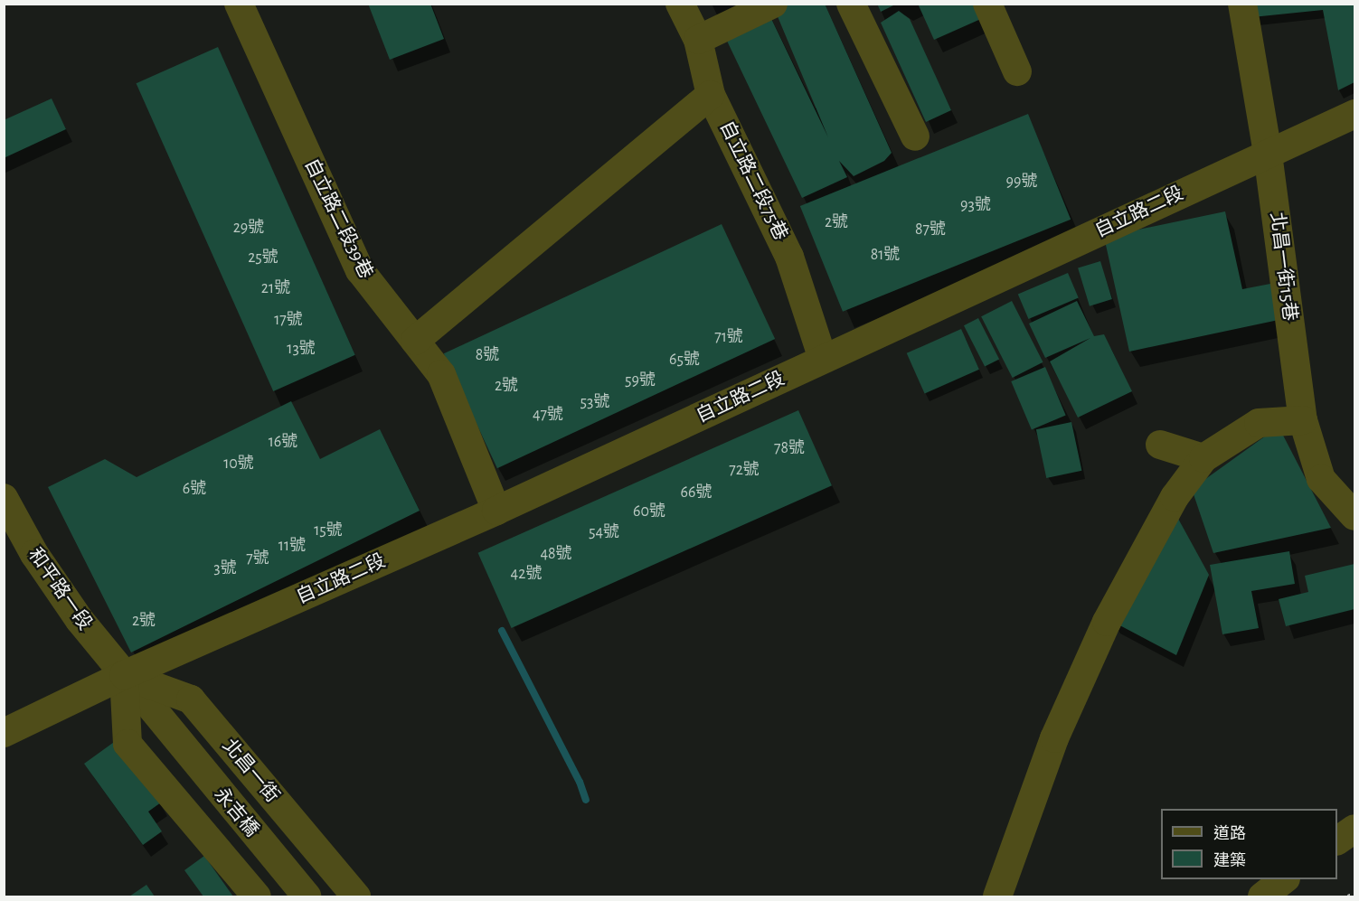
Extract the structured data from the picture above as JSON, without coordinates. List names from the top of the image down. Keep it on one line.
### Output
{"streets":{"street":["自立路二段75巷","自立路二段","自立路二段39巷","北昌一街15巷","和平路一段","北昌一街","永吉橋"]},"crossings":[["自立路二段75巷","自立路二段"],["自立路二段","自立路二段39巷"],["自立路二段","北昌一街15巷"],["自立路二段","和平路一段"],["自立路二段","北昌一街"],["和平路一段","北昌一街"],["和平路一段","永吉橋"]],"house_numbers":["99號","93號","2號","29號","87號","81號","25號","21號","17號","71號","13號","8號","65號","59號","2號","53號","47號","16號","78號","10號","72號","6號","66號","60號","15號","54號","11號","48號","7號","3號","42號","2號"],"legend":["道路","建築"]}
